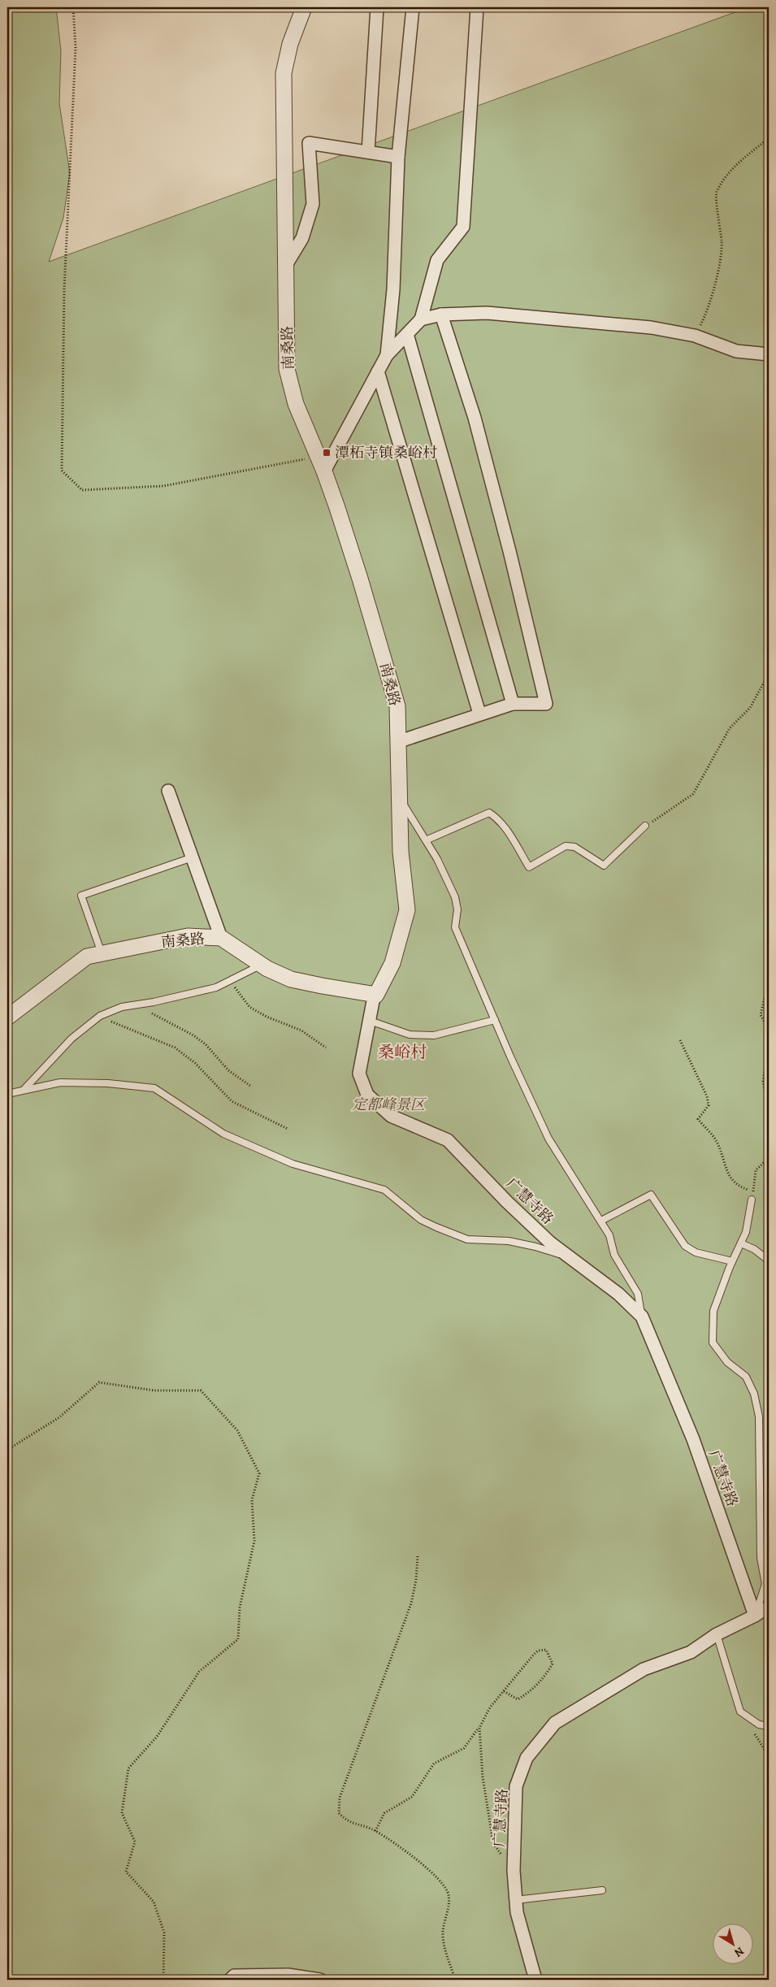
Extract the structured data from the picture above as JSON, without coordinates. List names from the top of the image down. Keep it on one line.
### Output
{"streets":{"street":["南桑路","广慧寺路"]},"crossings":[["南桑路","广慧寺路"]],"districts":["桑峪村"],"parks":["定都峰景区"],"places":{"transit":["潭柘寺镇桑峪村"]},"north":"bottom right"}
